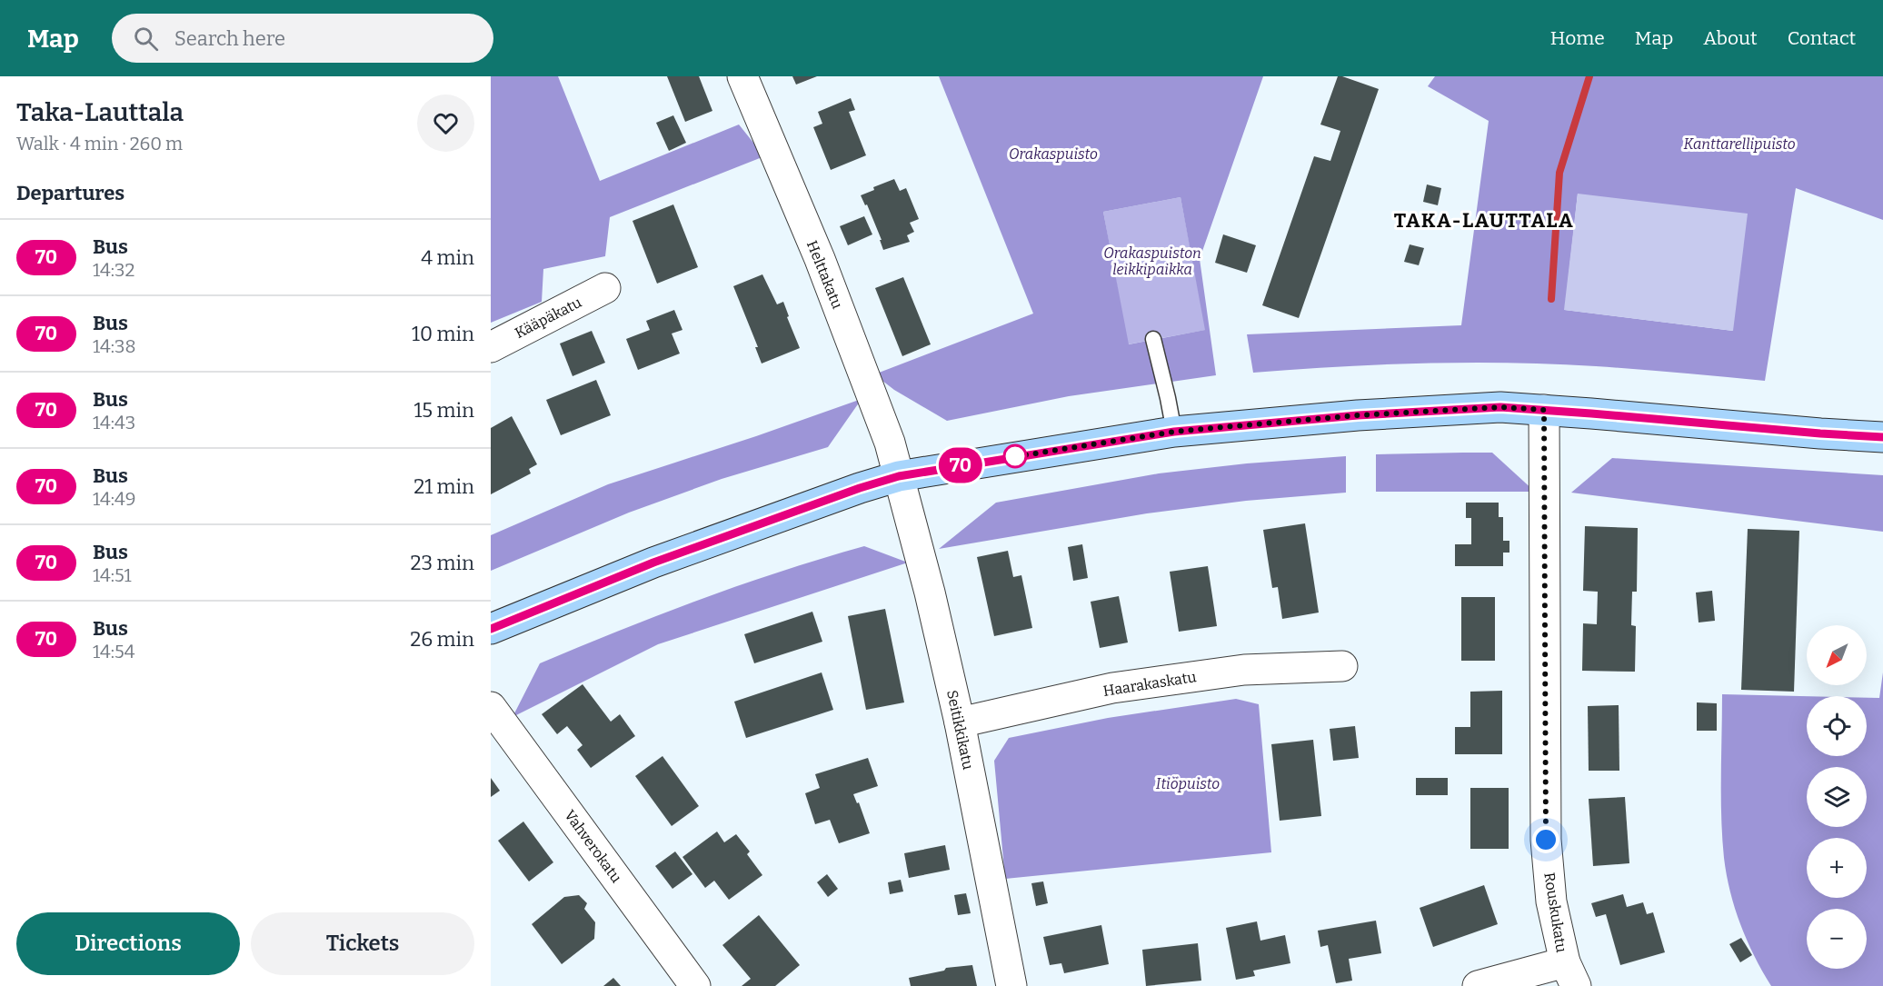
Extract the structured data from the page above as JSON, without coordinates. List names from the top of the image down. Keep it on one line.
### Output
{"streets":{"street":["Helttakatu","Kääpäkatu","Haarakaskatu","Seitikkikatu","Vahverokatu","Rouskukatu"]},"crossings":[["Helttakatu","Seitikkikatu"],["Haarakaskatu","Seitikkikatu"]],"districts":["TAKA-LAUTTALA"],"parks":["Kanttarellipuisto","Orakaspuisto","Orakaspuiston leikkipaikka","Itiöpuisto"],"lines":["bus line 70"],"north":"bottom left","page":{"header":"Map","search":"Search here","nav":["Home","Map","About","Contact"],"heading":[["Taka-Lauttala","Walk · 4 min · 260 m"],"Departures"],"on_map":"70","list":[{"mark":"70","name":"Bus","note":"14:32","value":"4 min"},{"mark":"70","name":"Bus","note":"14:38","value":"10 min"},{"mark":"70","name":"Bus","note":"14:43","value":"15 min"},{"mark":"70","name":"Bus","note":"14:49","value":"21 min"},{"mark":"70","name":"Bus","note":"14:51","value":"23 min"},{"mark":"70","name":"Bus","note":"14:54","value":"26 min"}],"map_buttons":["+","−"],"buttons":["Directions","Tickets"]}}
